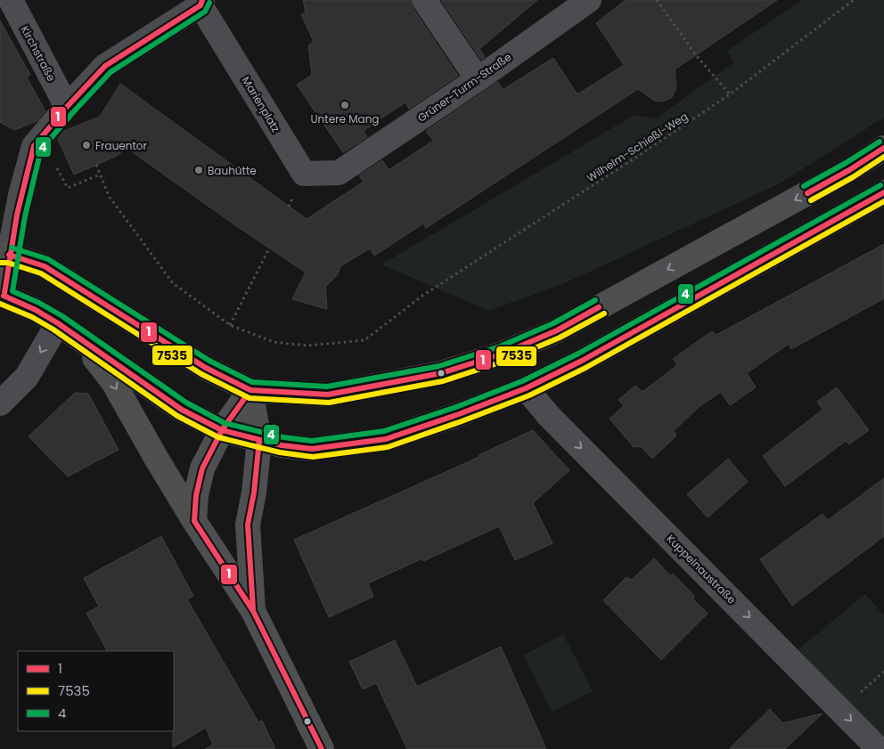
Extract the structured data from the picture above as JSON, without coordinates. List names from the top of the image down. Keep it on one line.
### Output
{"streets":{"street":["Kirchstraße","Grüner-Turm-Straße","Marienplatz","Kuppelnaustraße"],"path":["Wilhelm-Schießl-Weg"]},"crossings":[["Kirchstraße","Marienplatz"],["Grüner-Turm-Straße","Marienplatz"]],"one_way":["Kuppelnaustraße"],"places":["Untere Mang","Frauentor","Bauhütte"],"lines":["transit line 1","transit line 4","transit line 7535"],"legend":["1","7535","4"]}
